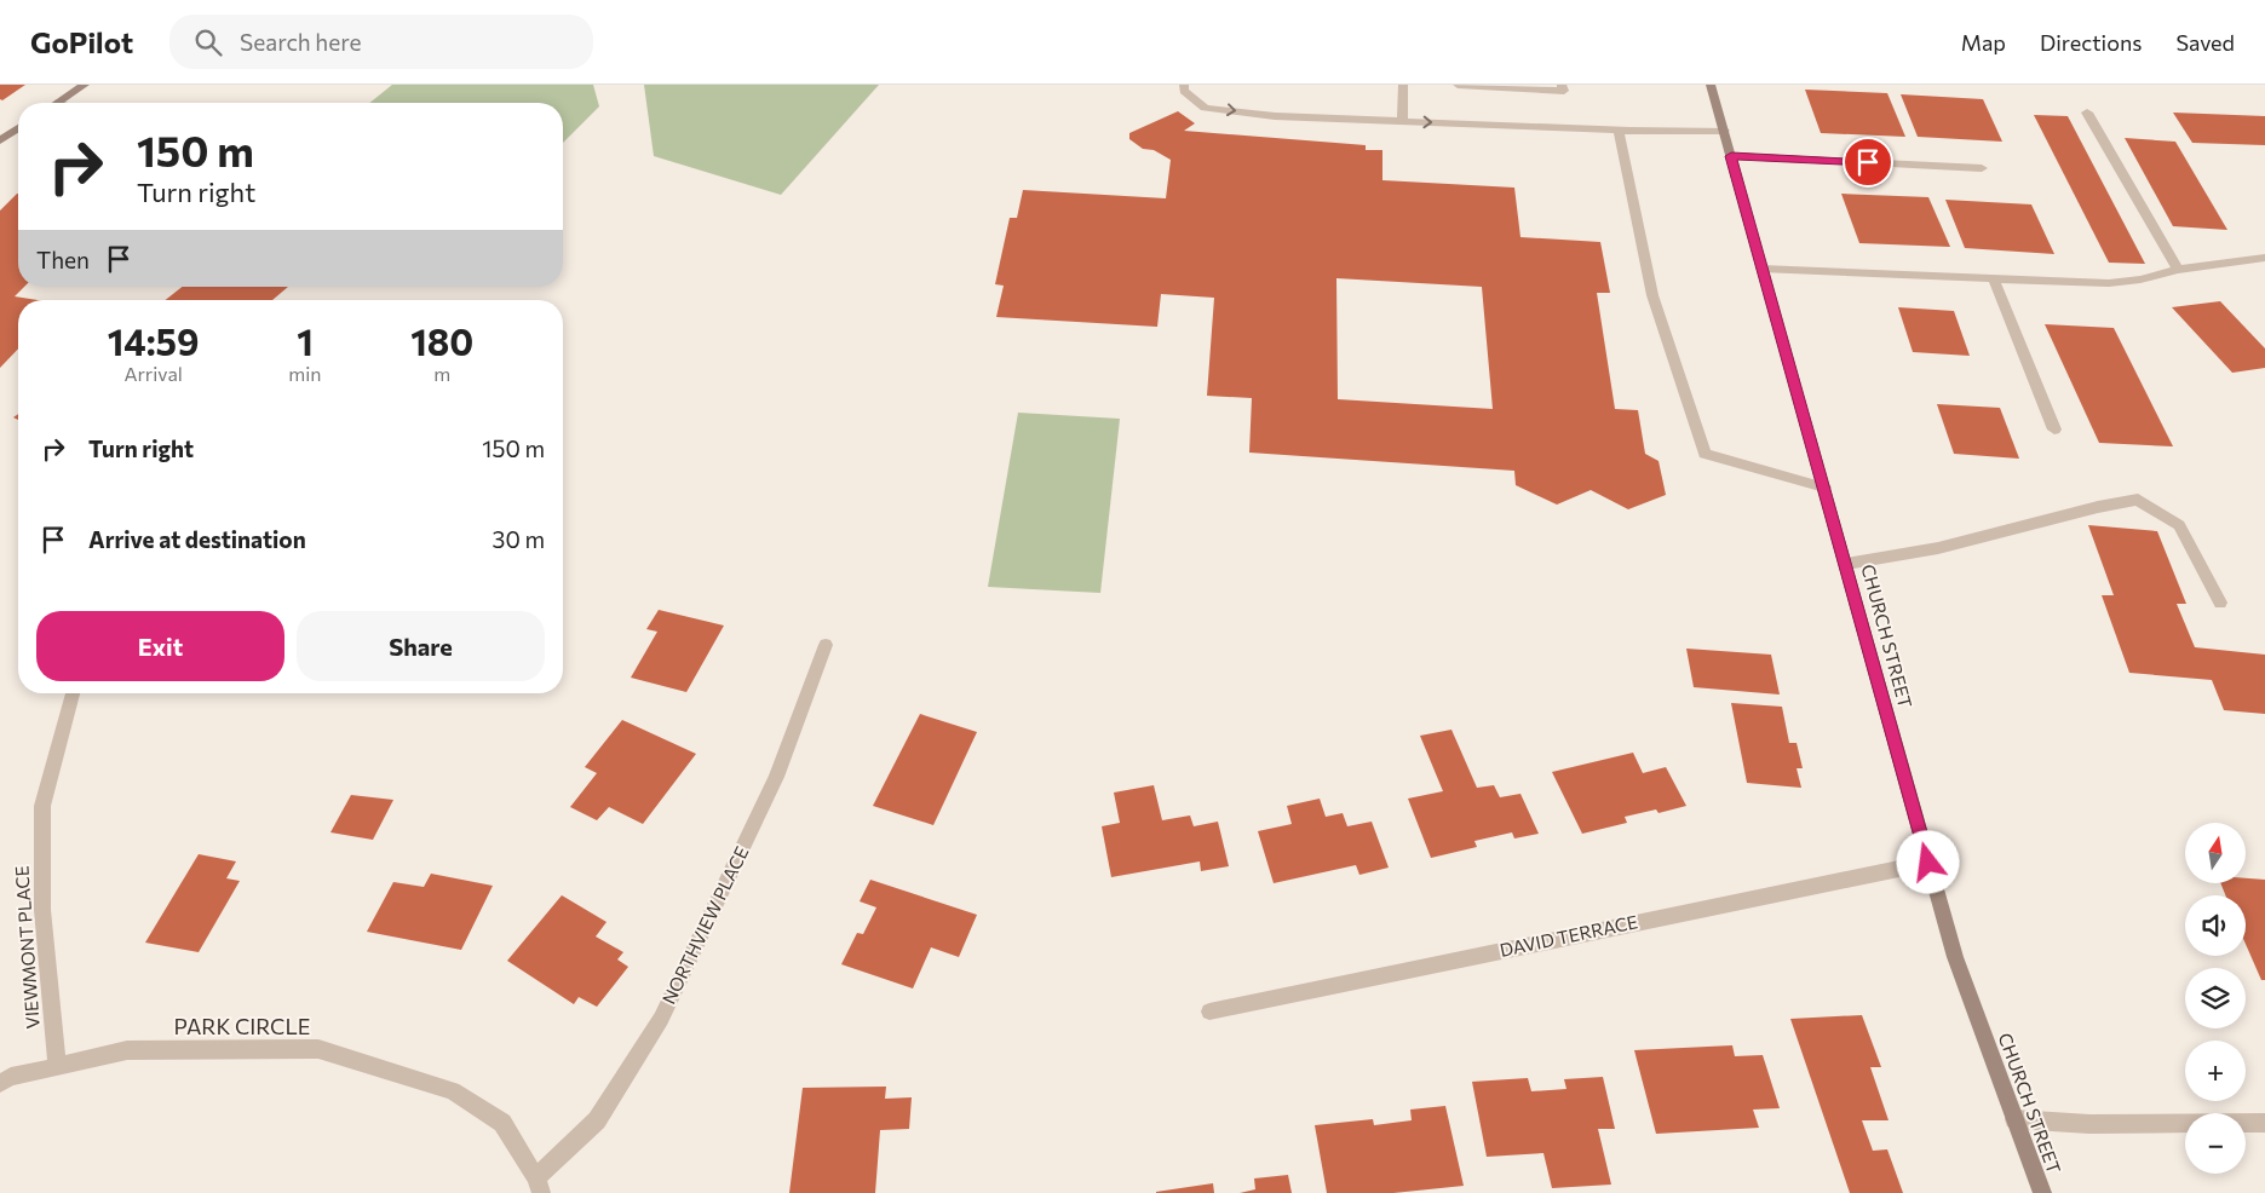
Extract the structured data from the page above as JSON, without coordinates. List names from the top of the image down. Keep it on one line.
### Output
{"streets":{"street":["CHURCH STREET","NORTHVIEW PLACE","DAVID TERRACE","VIEWMONT PLACE","PARK CIRCLE"]},"crossings":[["CHURCH STREET","DAVID TERRACE"],["NORTHVIEW PLACE","PARK CIRCLE"],["VIEWMONT PLACE","PARK CIRCLE"]],"north":"top","page":{"header":"GoPilot","search":"Search here","nav":["Map","Directions","Saved"],"turn":["150 m","Turn right"],"then":"Then","eta":["14:59","Arrival","1","min","180","m"],"list":[{"name":"Turn right","value":"150 m"},{"name":"Arrive at destination","value":"30 m"}],"buttons":["Exit","Share"],"map_buttons":["+","−"]}}
